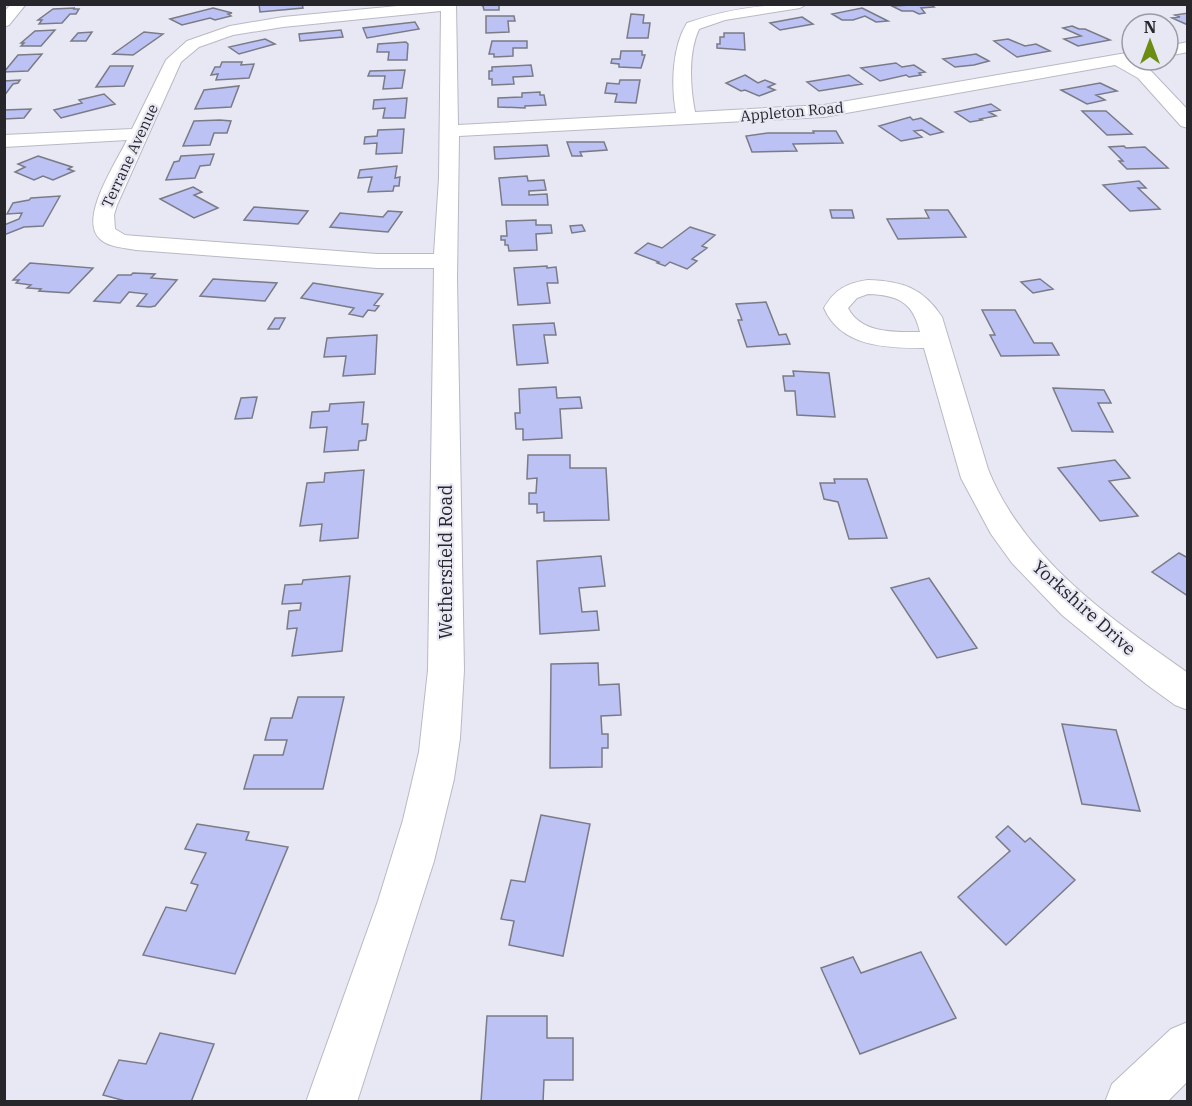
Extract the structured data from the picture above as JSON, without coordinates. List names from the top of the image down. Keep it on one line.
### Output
{"streets":{"street":["Appleton Road","Terrane Avenue","Wethersfield Road","Yorkshire Drive"]},"crossings":[["Appleton Road","Wethersfield Road"],["Terrane Avenue","Wethersfield Road"]],"north":"top"}
